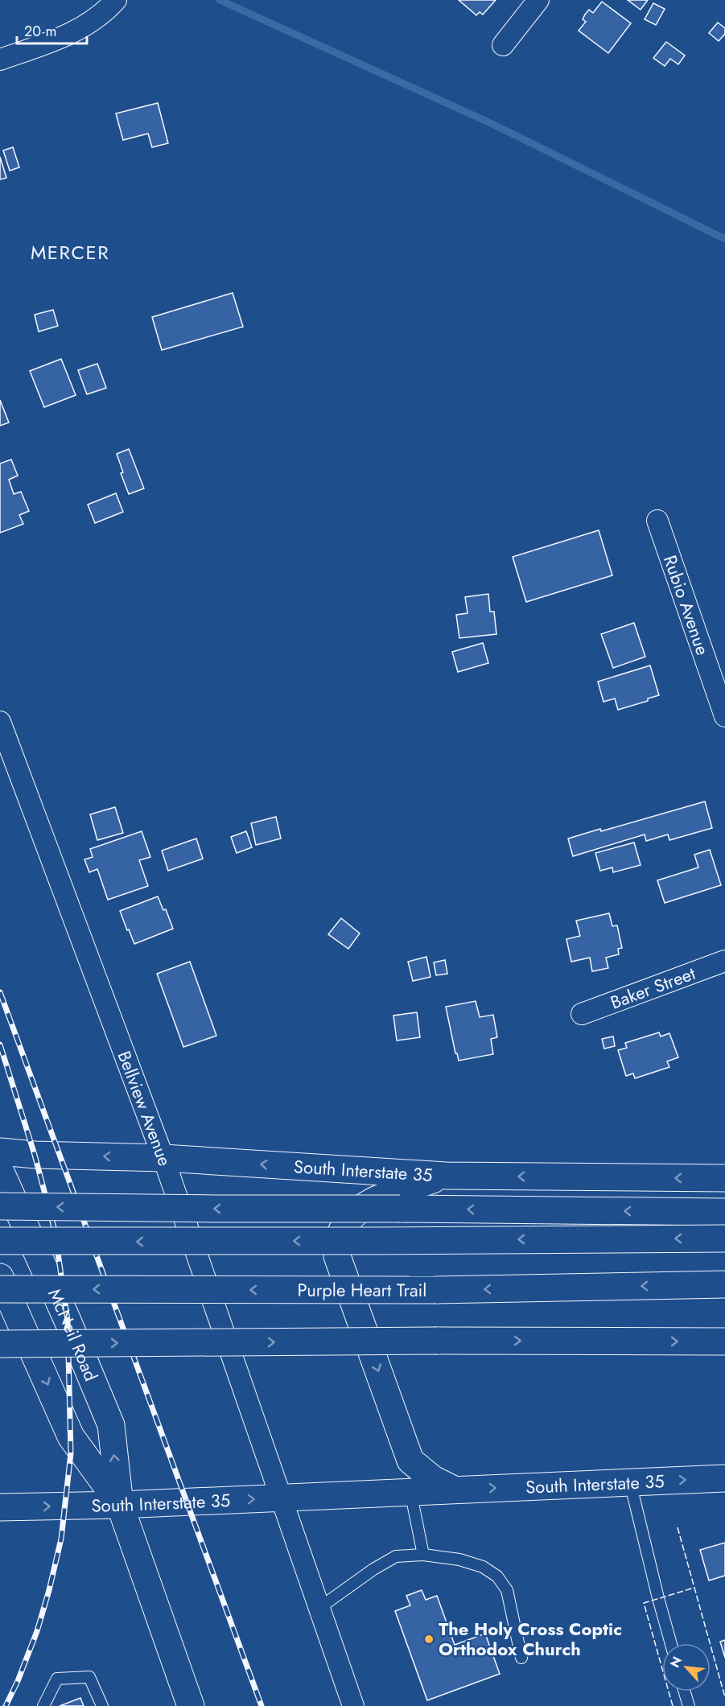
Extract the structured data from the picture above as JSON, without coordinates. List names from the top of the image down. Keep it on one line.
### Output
{"streets":{"main road":["South Interstate 35","Purple Heart Trail","McNeil Road"],"street":["Rubio Avenue","Baker Street","Bellview Avenue"]},"crossings":[["Bellview Avenue","South Interstate 35"],["South Interstate 35","McNeil Road"]],"districts":["MERCER"],"places":["The Holy Cross Coptic Orthodox Church"],"scale_bar":"20 m","north":"top left"}
